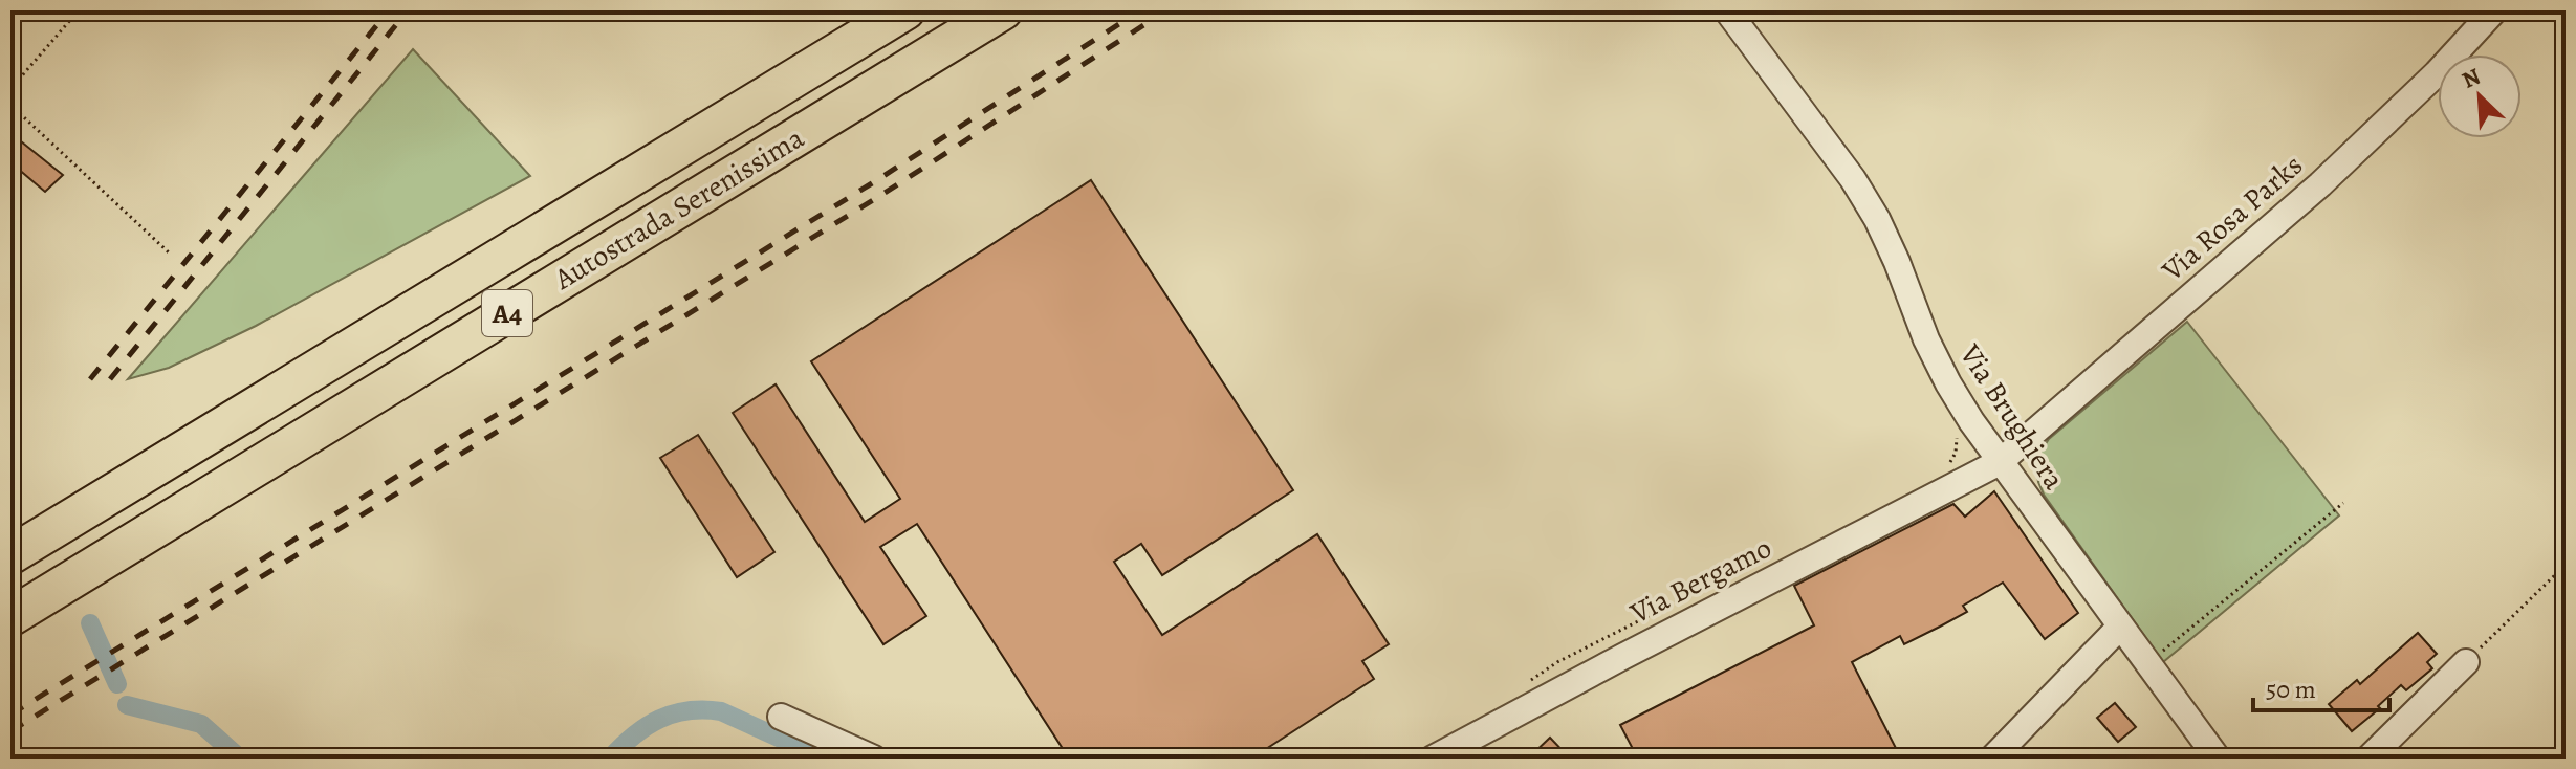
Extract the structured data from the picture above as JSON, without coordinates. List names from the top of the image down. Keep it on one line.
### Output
{"streets":{"highway":["Autostrada Serenissima","A4"],"street":["Via Rosa Parks","Via Brughiera","Via Bergamo"]},"crossings":[["Via Rosa Parks","Via Brughiera"],["Via Rosa Parks","Via Bergamo"],["Via Brughiera","Via Bergamo"]],"scale_bar":"50 m","north":"top left"}
